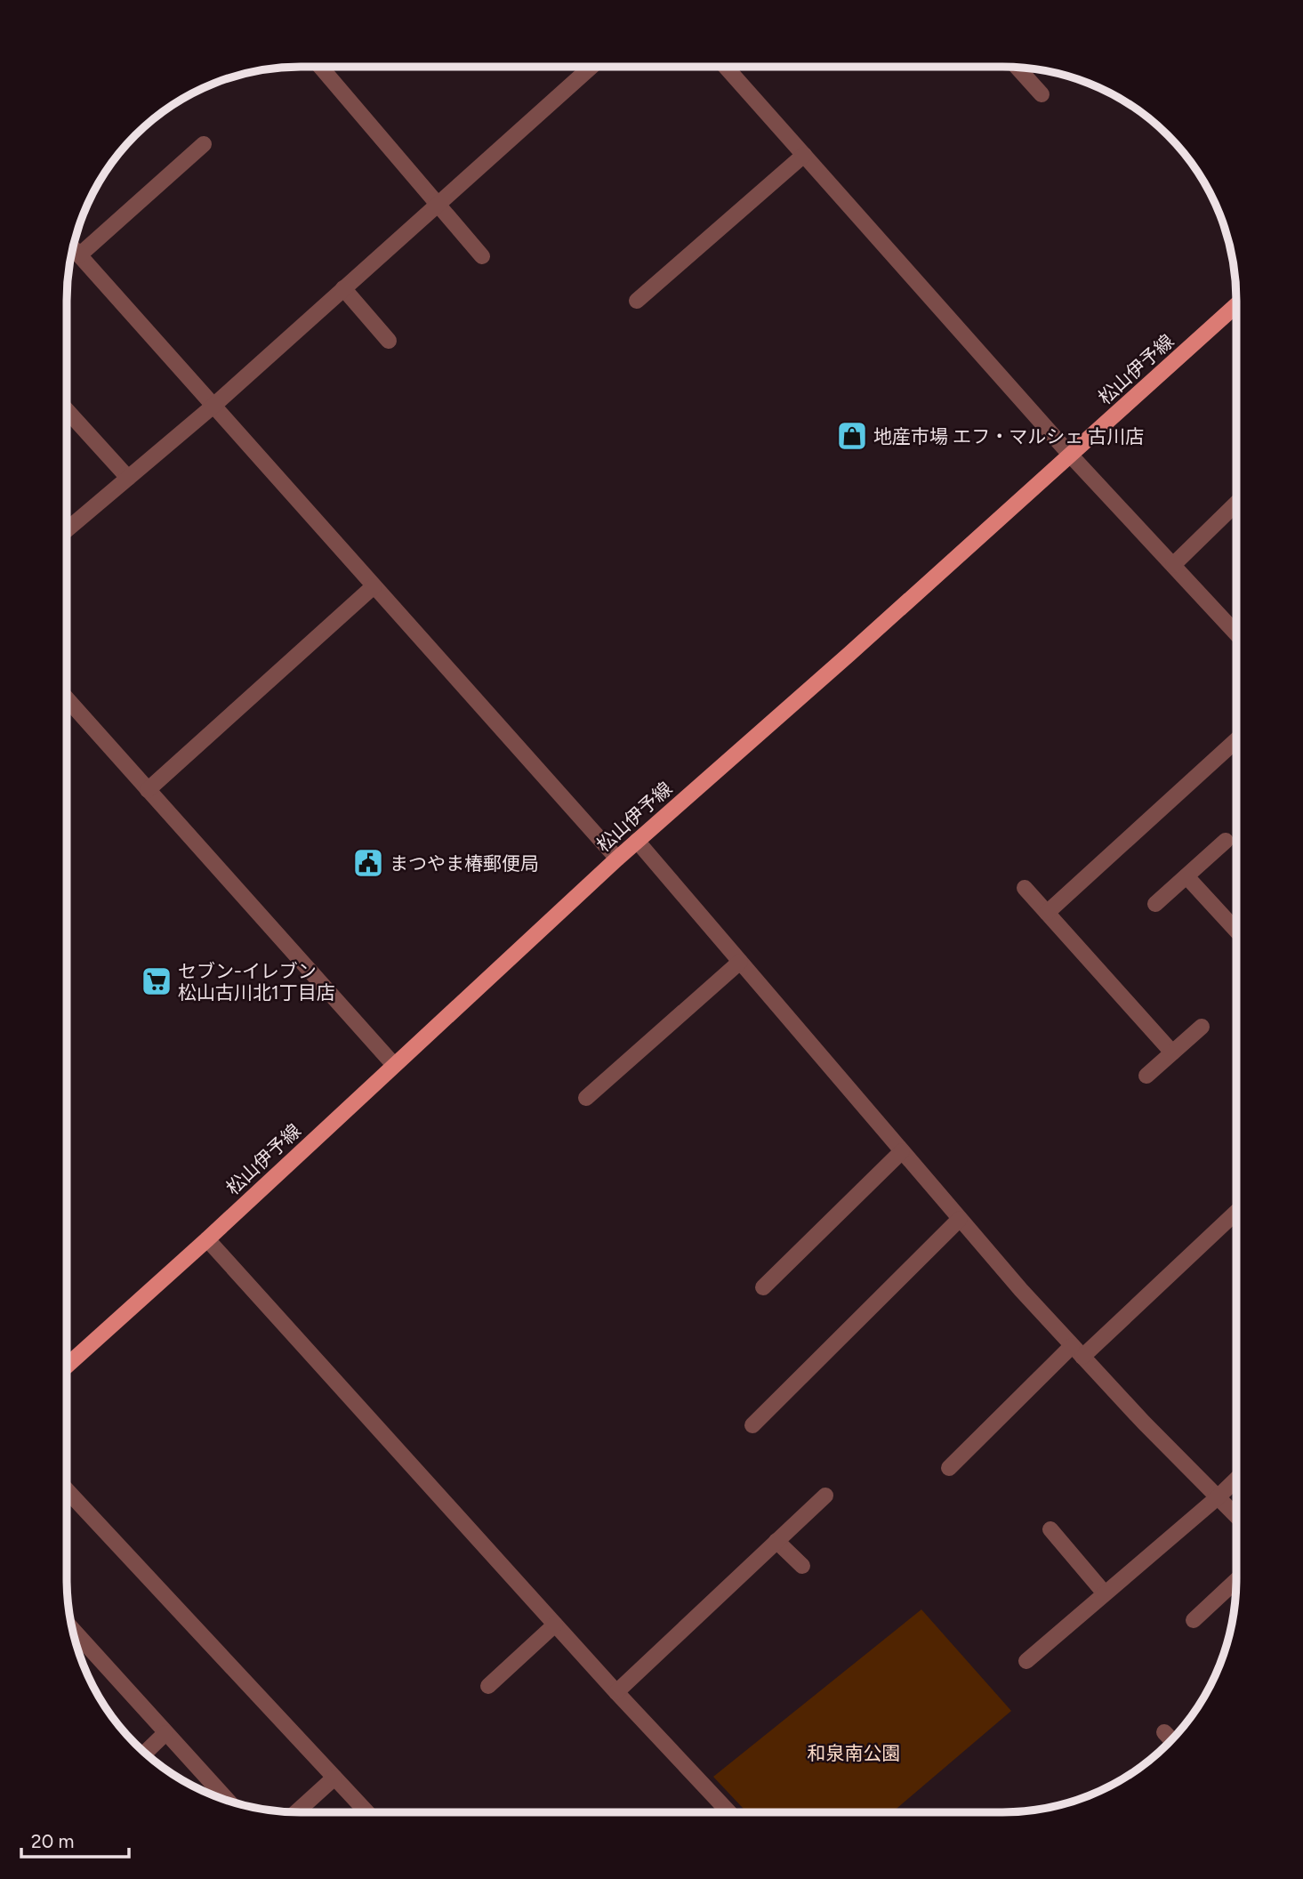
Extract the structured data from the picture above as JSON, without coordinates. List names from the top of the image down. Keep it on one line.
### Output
{"streets":{"main road":["松山伊予線"]},"parks":["和泉南公園"],"places":{"shop":["地産市場 エフ・マルシェ 古川店"],"public building":["まつやま椿郵便局"],"supermarket":["セブン-イレブン 松山古川北1丁目店"]},"scale_bar":"20 m"}
